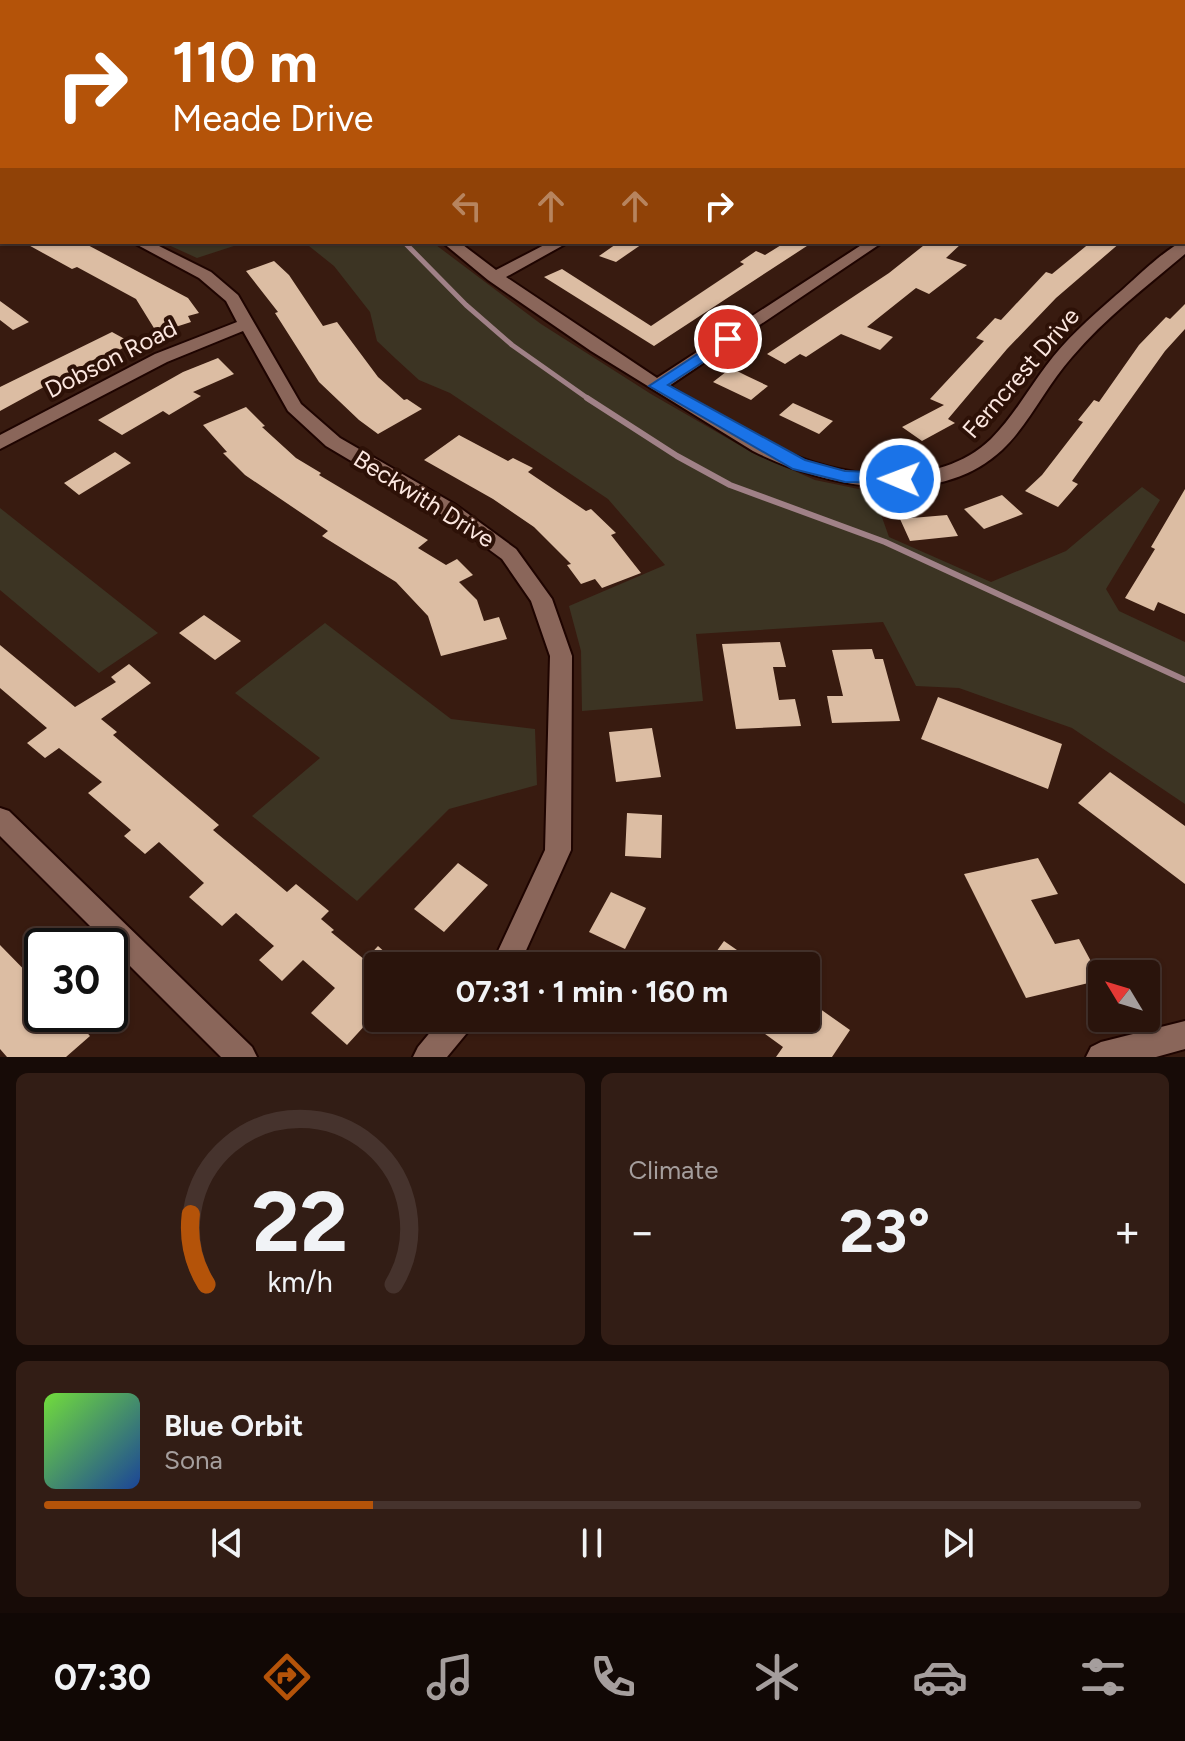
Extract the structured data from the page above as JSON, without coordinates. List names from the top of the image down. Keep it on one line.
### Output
{"streets":{"street":["Dobson Road","Ferncrest Drive","Beckwith Drive"]},"crossings":[["Dobson Road","Beckwith Drive"]],"north":"top left","page":{"turn":["110 m","Meade Drive"],"limit":"30","trip":"07:31 · 1 min · 160 m","tile":"Climate","heat":["−","23°","+"],"song":["Blue Orbit","Sona"],"tabs":"07:30","gauge":["22","km/h"]}}
